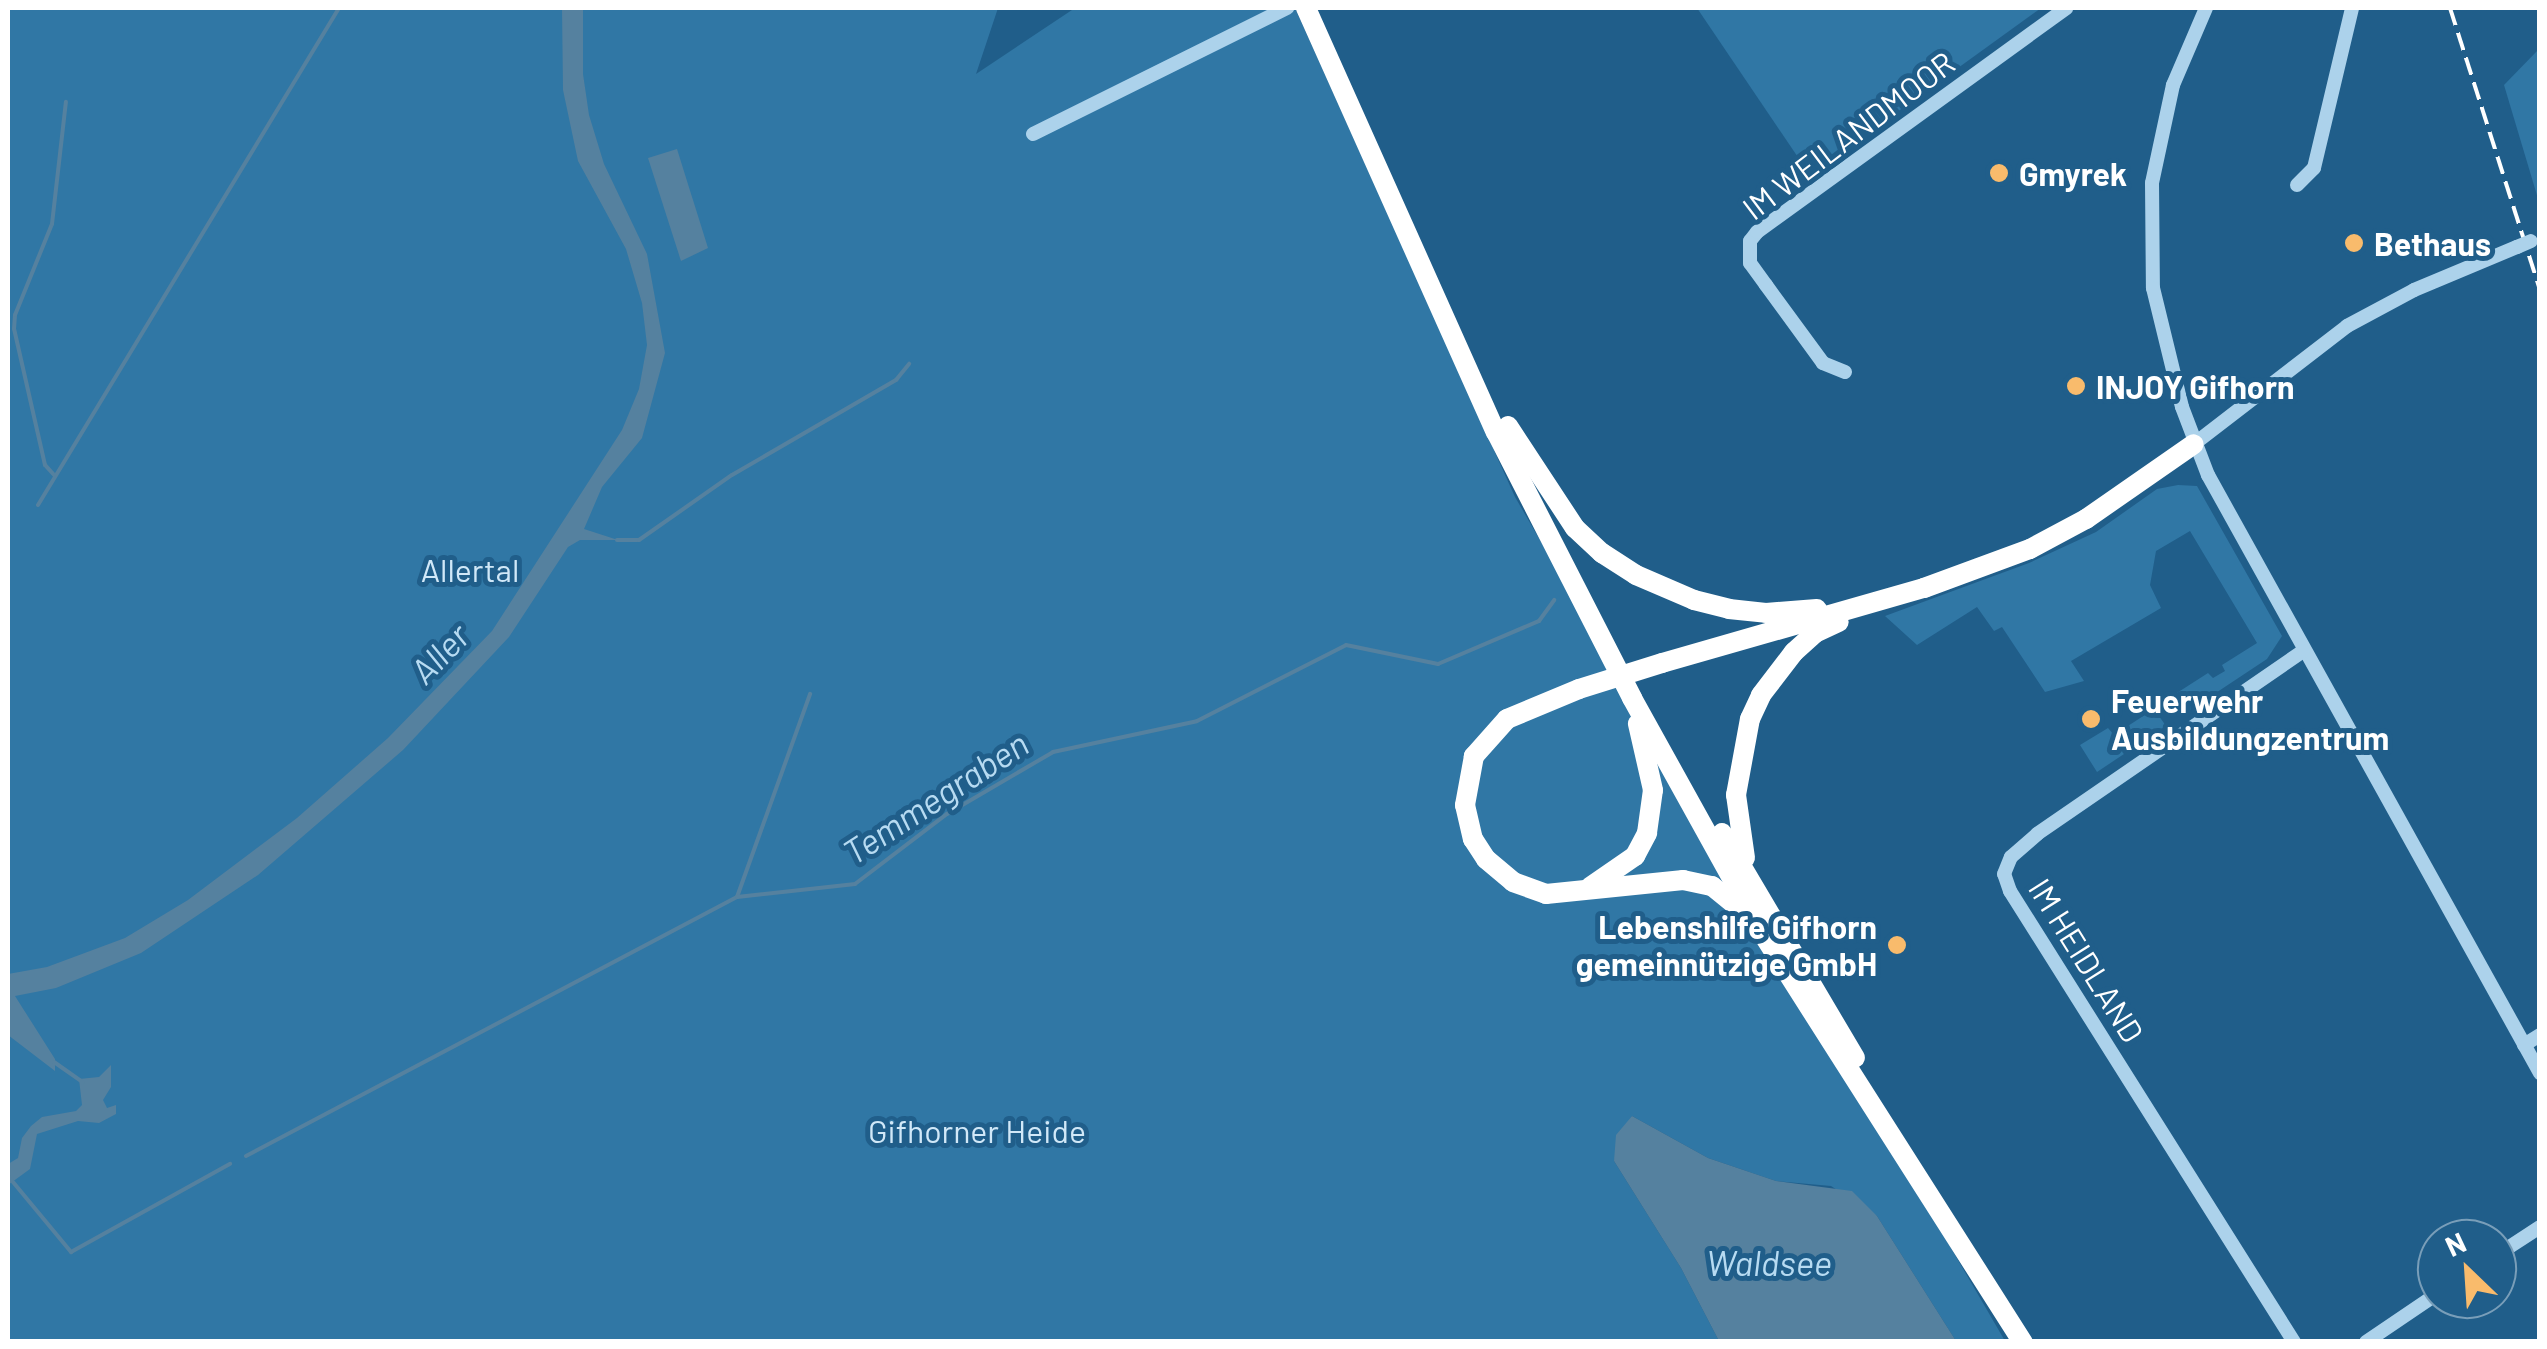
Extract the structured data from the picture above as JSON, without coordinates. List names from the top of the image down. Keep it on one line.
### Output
{"streets":{"street":["IM WEILANDMOOR","IM HEIDLAND"]},"water":["Aller","Temmegraben","Waldsee"],"parks":["Allertal","Gifhorner Heide"],"places":["Gmyrek","Bethaus","INJOY Gifhorn","Feuerwehr Ausbildungzentrum","Lebenshilfe Gifhorn gemeinnützige GmbH"],"north":"top left"}
